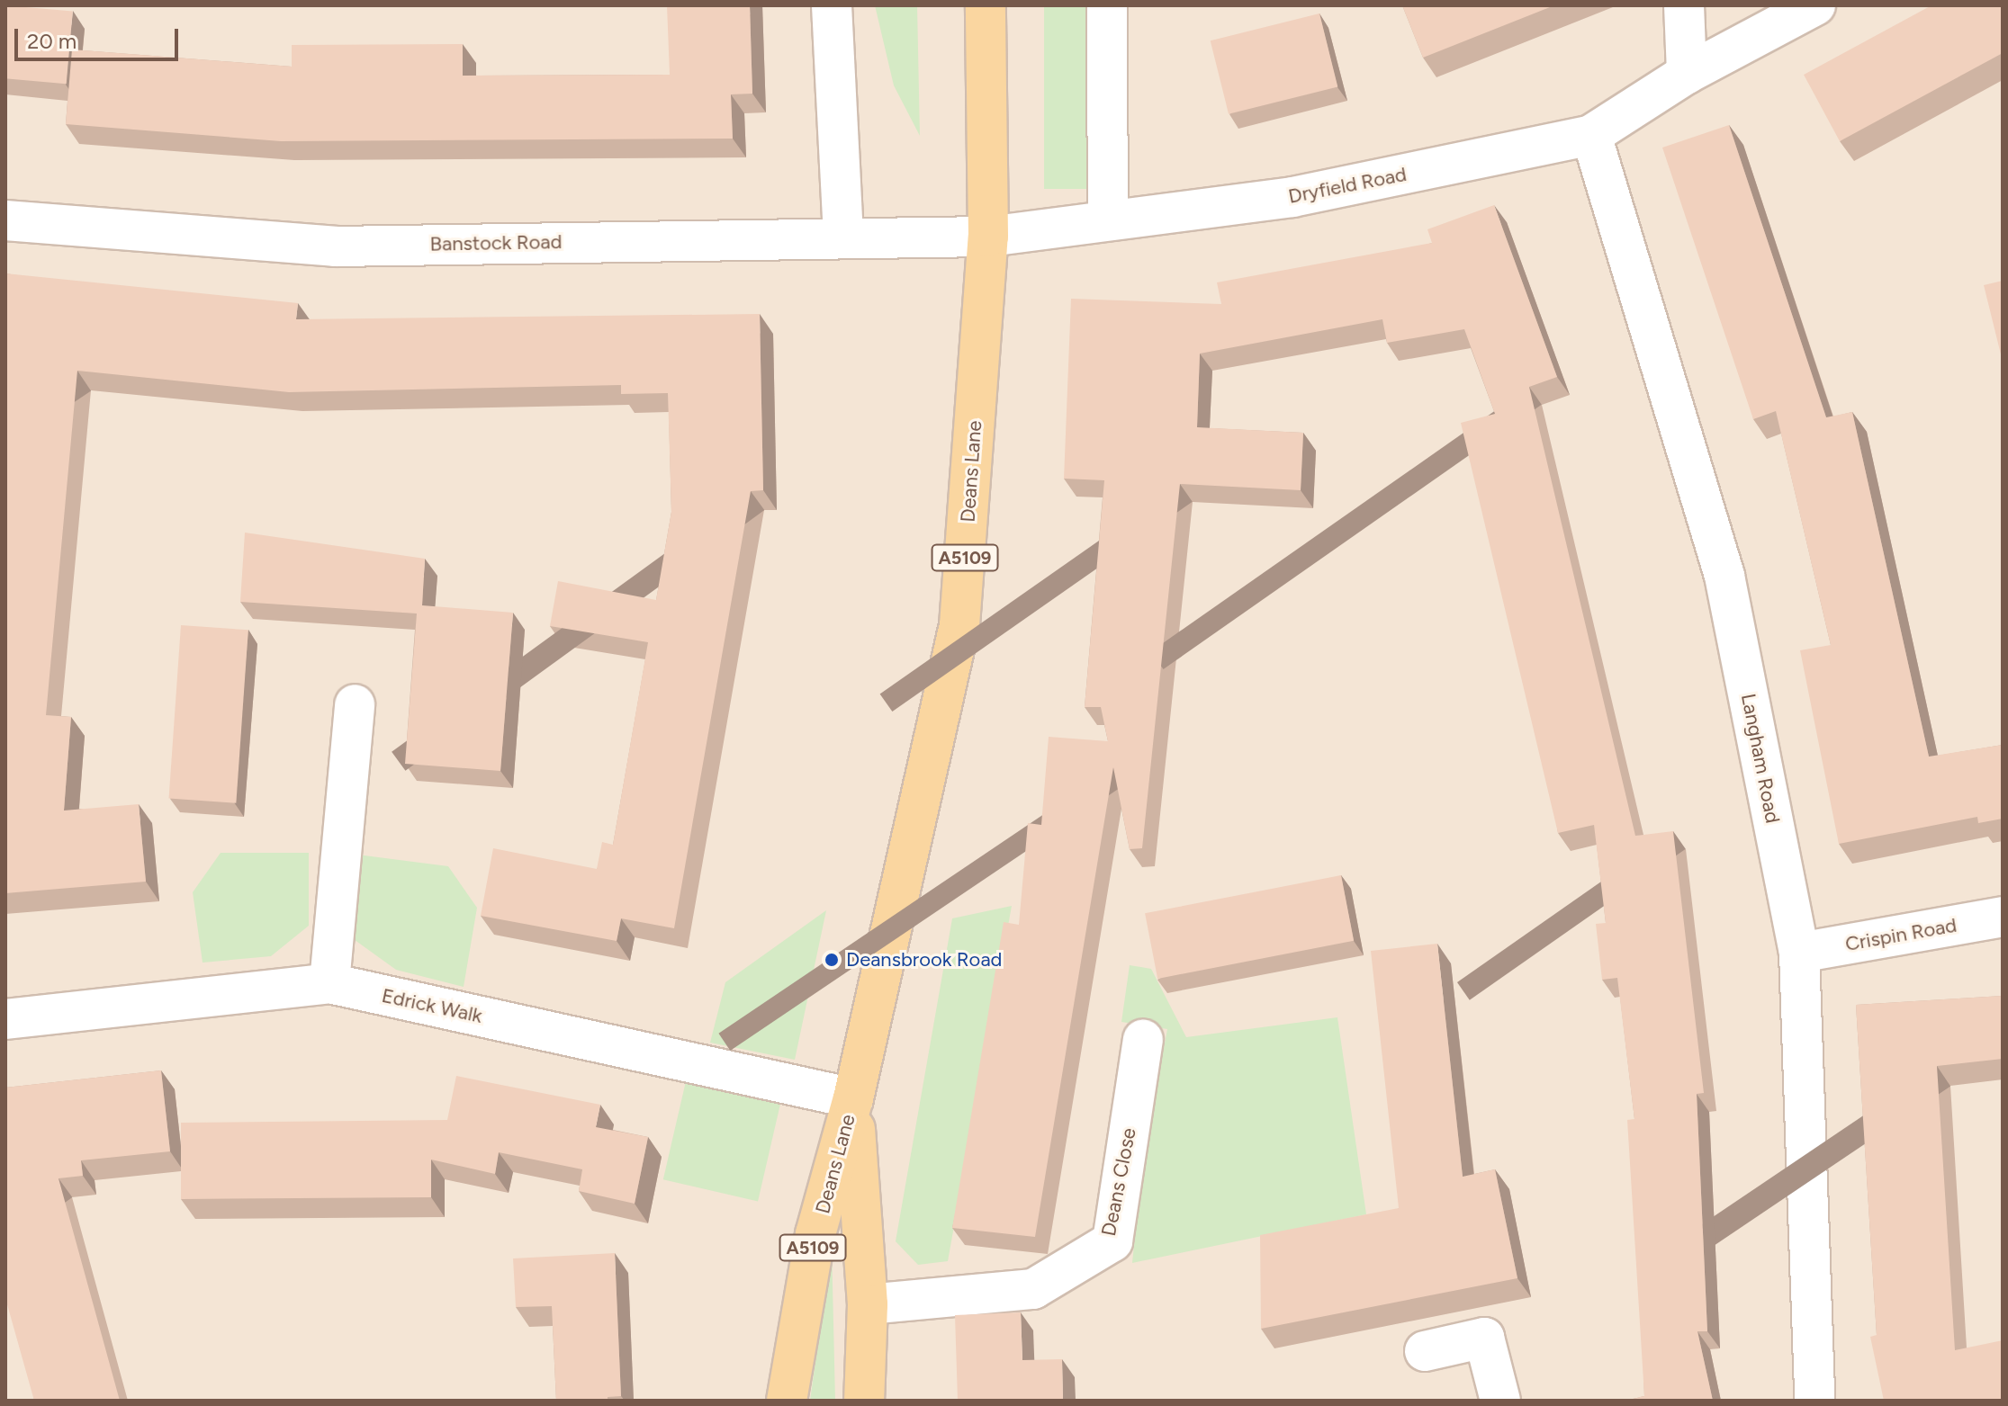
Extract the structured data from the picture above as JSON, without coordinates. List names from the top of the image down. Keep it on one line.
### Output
{"streets":{"main road":["Deans Lane","A5109"],"street":["Dryfield Road","Banstock Road","Langham Road","Crispin Road","Edrick Walk","Deans Close"]},"crossings":[["Dryfield Road","Banstock Road"],["Dryfield Road","Deans Lane"],["Dryfield Road","Langham Road"],["Banstock Road","Deans Lane"],["Deans Lane","Edrick Walk"],["Deans Lane","Deans Close"],["Langham Road","Crispin Road"]],"places":["Deansbrook Road"],"scale_bar":"20 m"}
